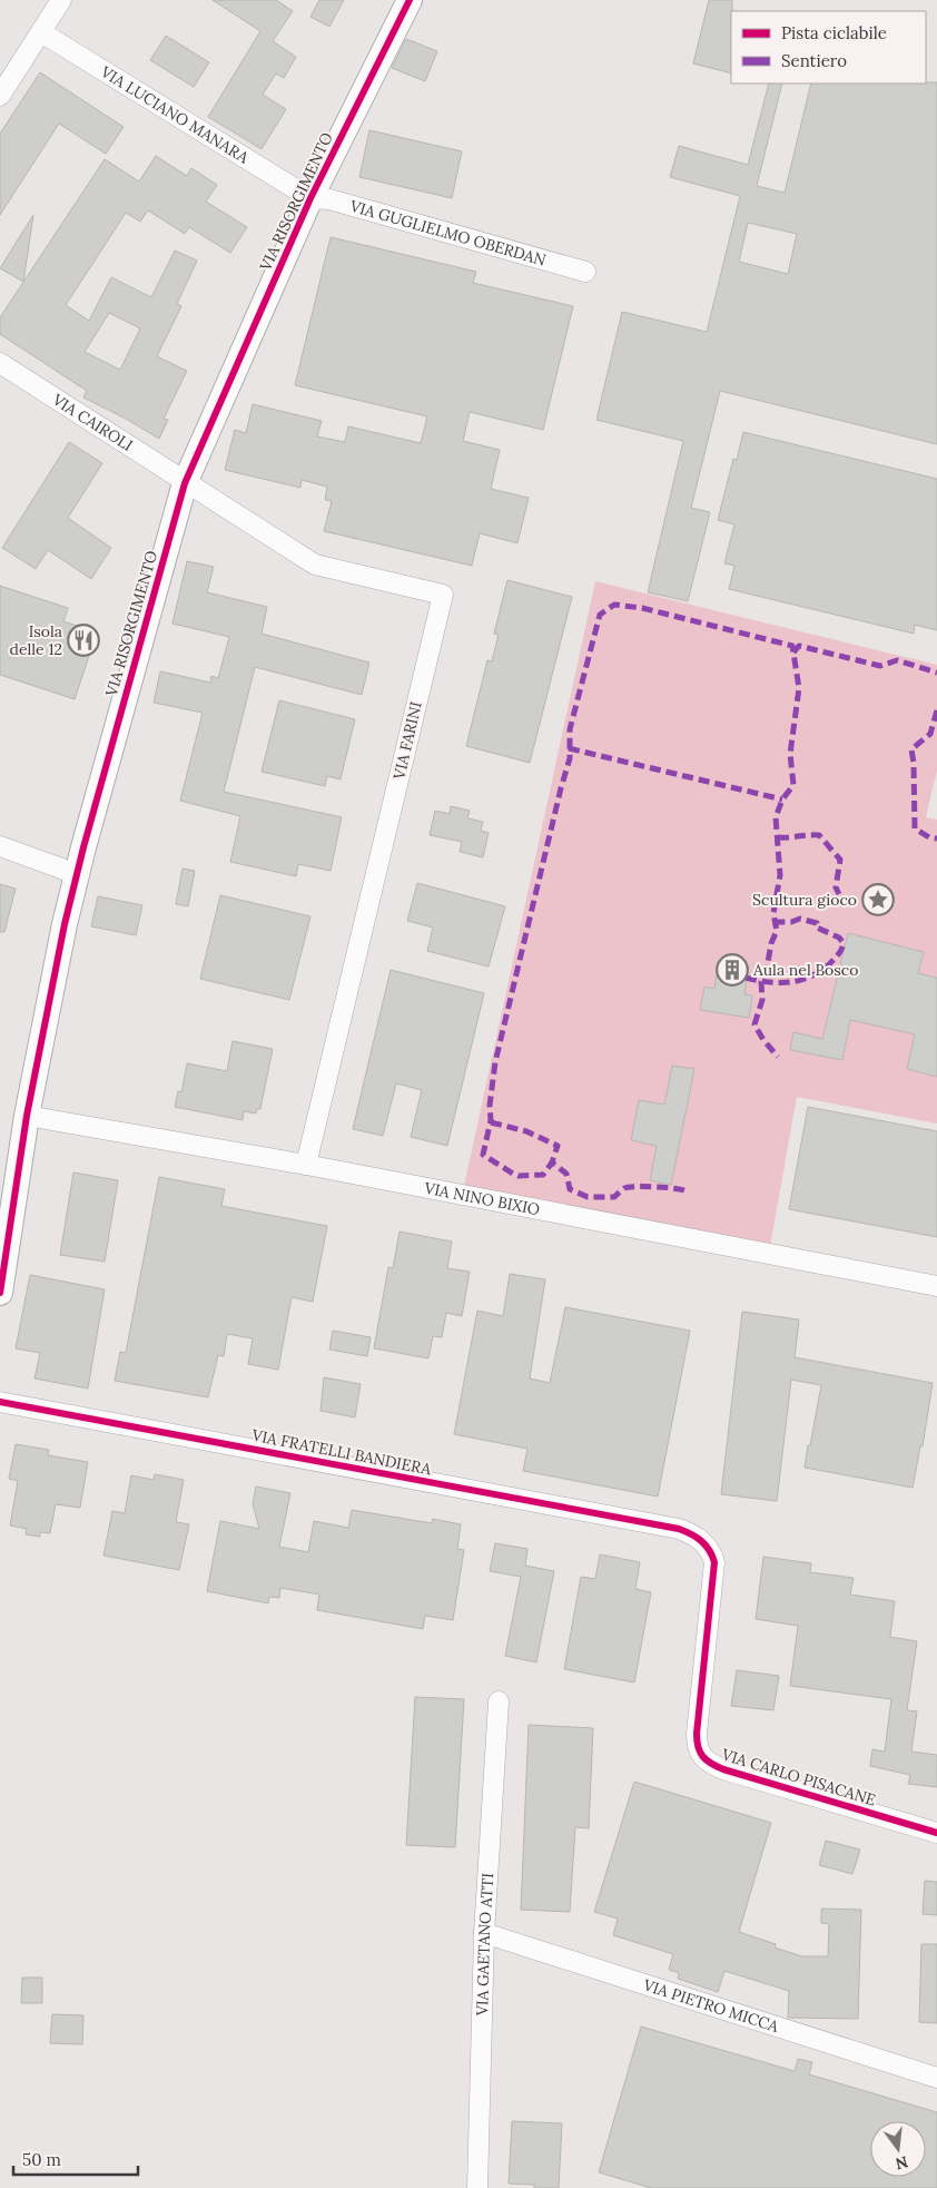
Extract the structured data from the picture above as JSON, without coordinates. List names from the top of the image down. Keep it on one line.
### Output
{"streets":{"street":["VIA LUCIANO MANARA","VIA RISORGIMENTO","VIA GUGLIELMO OBERDAN","VIA CAIROLI","VIA FARINI","VIA NINO BIXIO","VIA FRATELLI BANDIERA","VIA CARLO PISACANE","VIA GAETANO ATTI","VIA PIETRO MICCA"]},"crossings":[["VIA LUCIANO MANARA","VIA RISORGIMENTO"],["VIA LUCIANO MANARA","VIA GUGLIELMO OBERDAN"],["VIA RISORGIMENTO","VIA GUGLIELMO OBERDAN"],["VIA RISORGIMENTO","VIA CAIROLI"],["VIA RISORGIMENTO","VIA FARINI"],["VIA RISORGIMENTO","VIA NINO BIXIO"],["VIA CAIROLI","VIA FARINI"],["VIA FARINI","VIA NINO BIXIO"],["VIA FRATELLI BANDIERA","VIA CARLO PISACANE"],["VIA GAETANO ATTI","VIA PIETRO MICCA"]],"places":{"restaurant":["Isola delle 12"],"place":["Scultura gioco"],"building":["Aula nel Bosco"]},"legend":["Pista ciclabile","Sentiero"],"scale_bar":"50 m","north":"bottom"}
